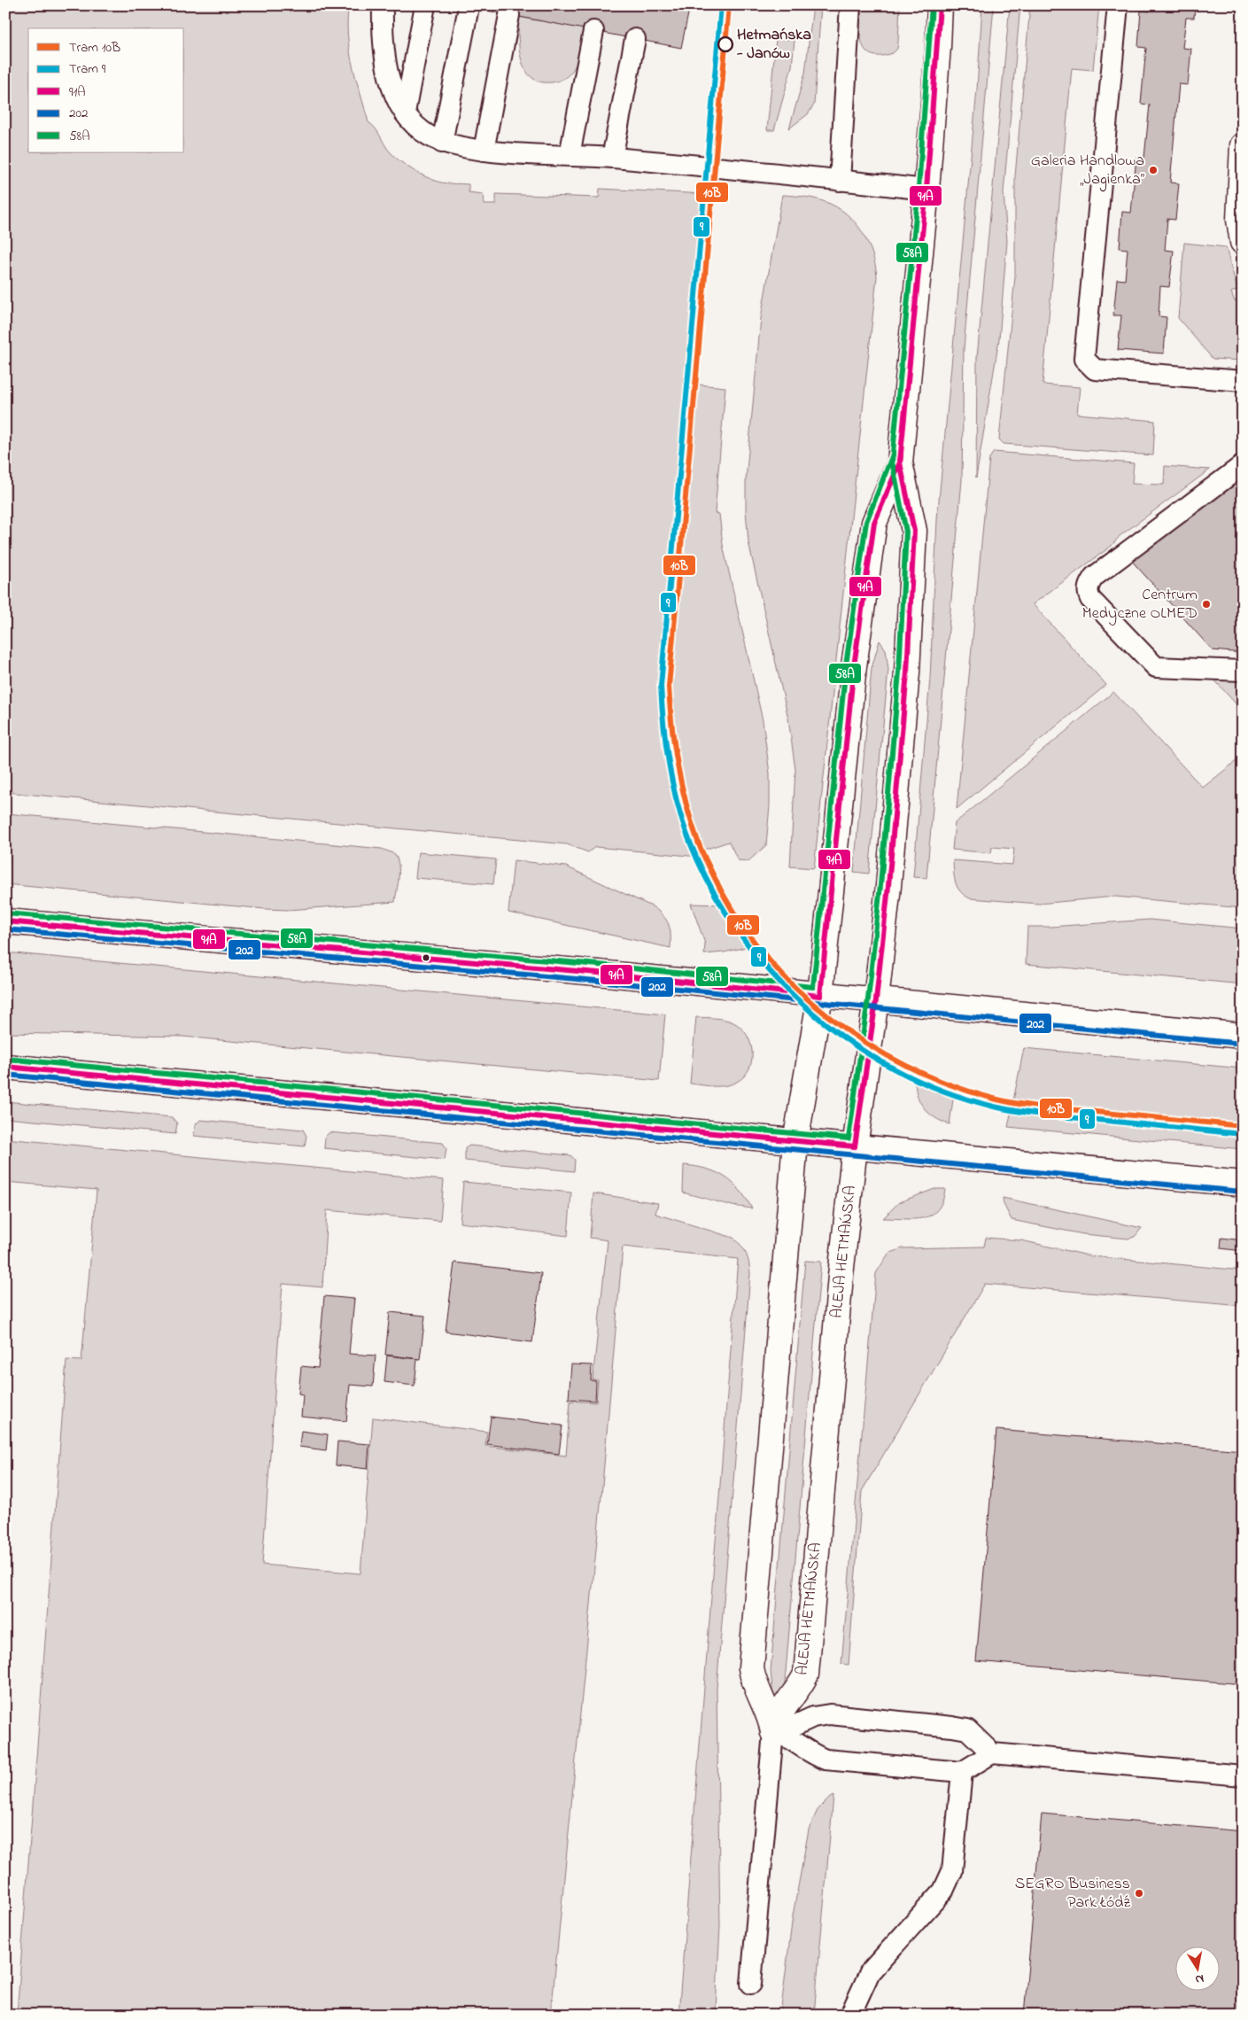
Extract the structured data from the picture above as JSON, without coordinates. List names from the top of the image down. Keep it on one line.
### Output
{"streets":{"street":["ALEJA HETMAŃSKA"]},"places":["Hetmańska - Janów","Galeria Handlowa „Jagienka”","Centrum Medyczne OLMED","SEGRO Business Park Łódź"],"lines":["tram line 10B","tram line 9","transit line 91A","transit line 58A","transit line 202"],"legend":["Tram 10B","Tram 9","91A","202","58A"],"north":"bottom"}
